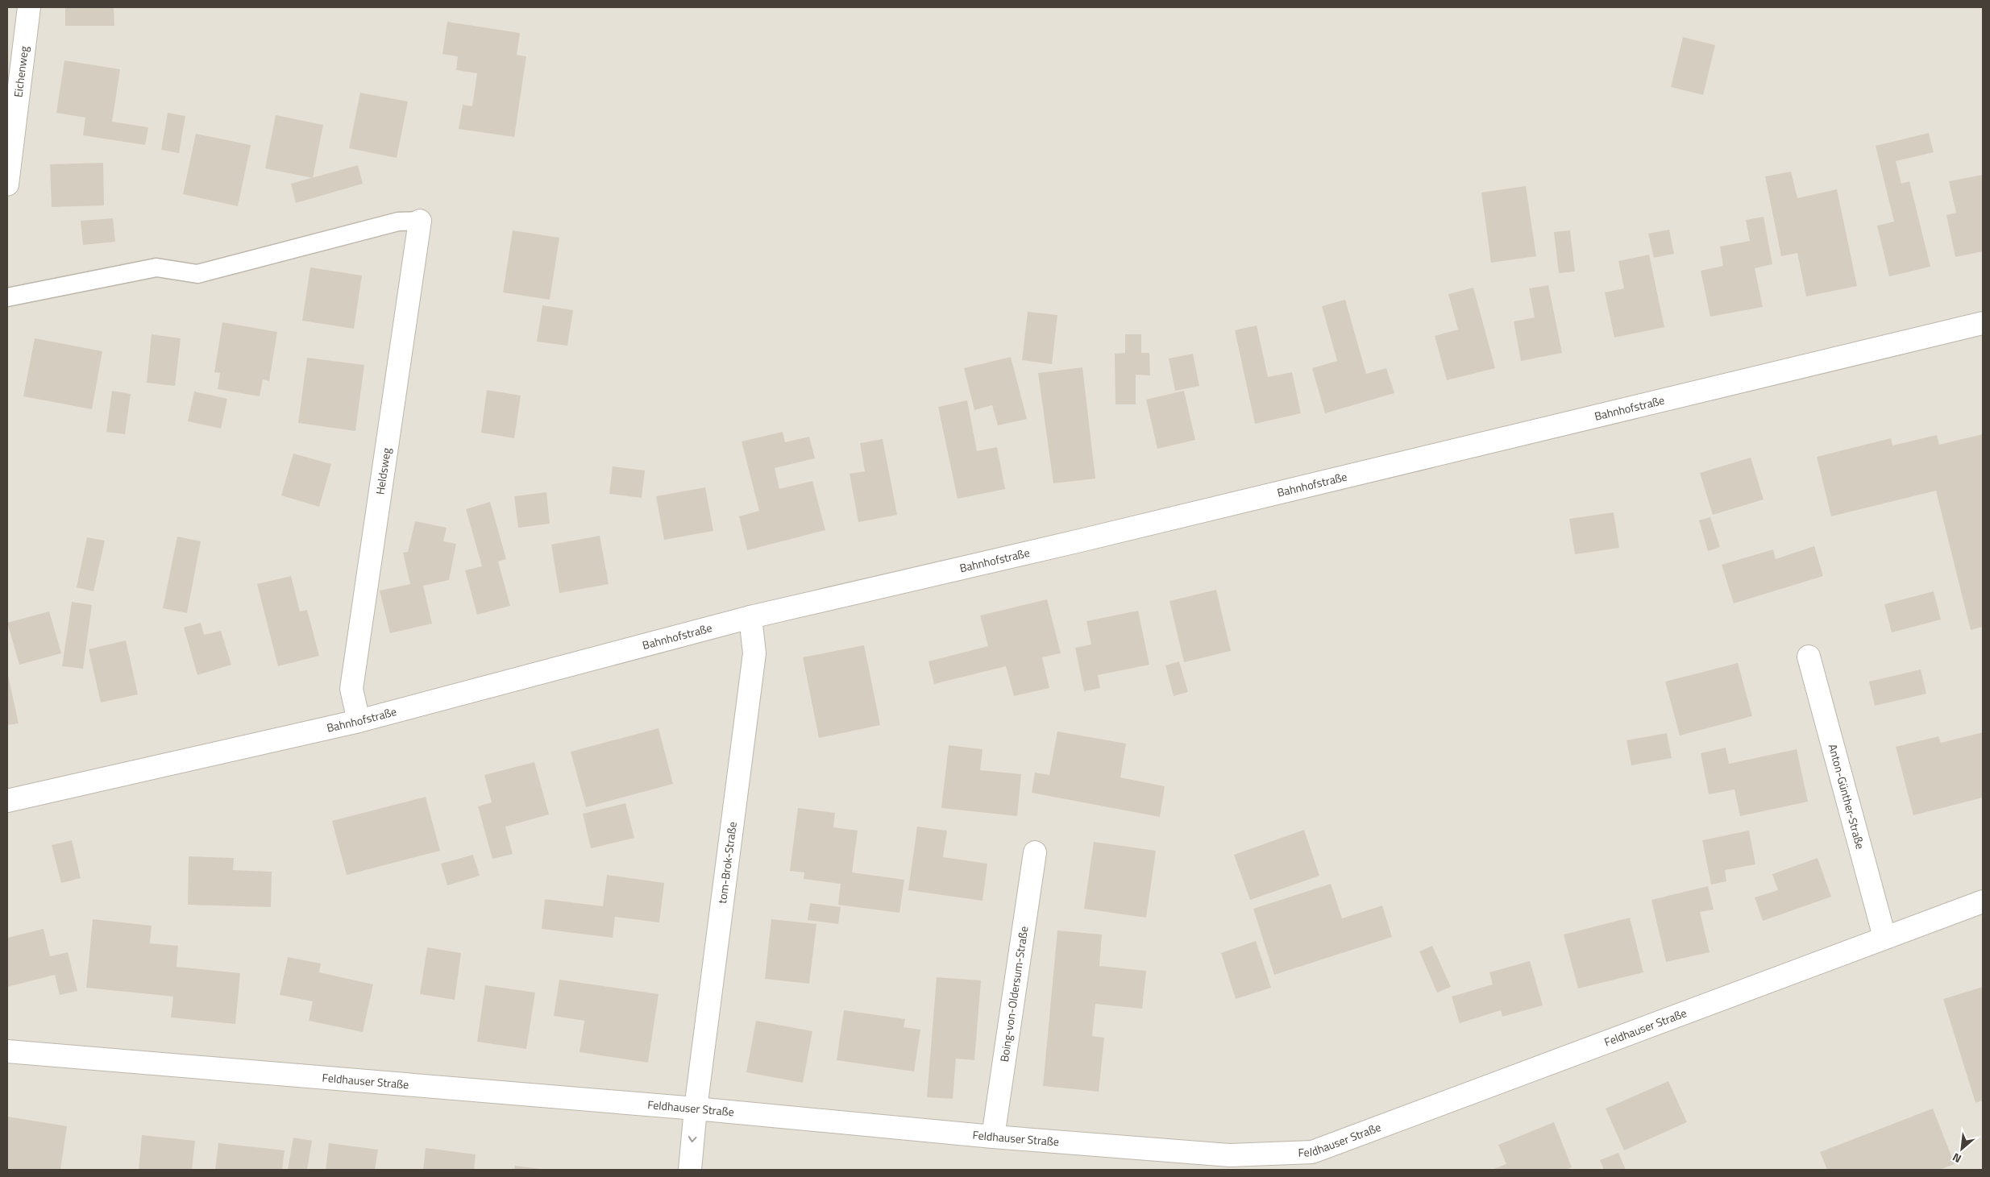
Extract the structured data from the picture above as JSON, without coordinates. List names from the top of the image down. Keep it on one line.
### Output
{"streets":{"street":["Eichenweg","Bahnhofstraße","Heldsweg","Anton-Günther-Straße","tom-Brok-Straße","Boing-von-Oldersum-Straße","Feldhauser Straße"]},"crossings":[["Bahnhofstraße","Heldsweg"],["Bahnhofstraße","tom-Brok-Straße"],["Anton-Günther-Straße","Feldhauser Straße"],["tom-Brok-Straße","Feldhauser Straße"],["Boing-von-Oldersum-Straße","Feldhauser Straße"]],"north":"bottom left"}
